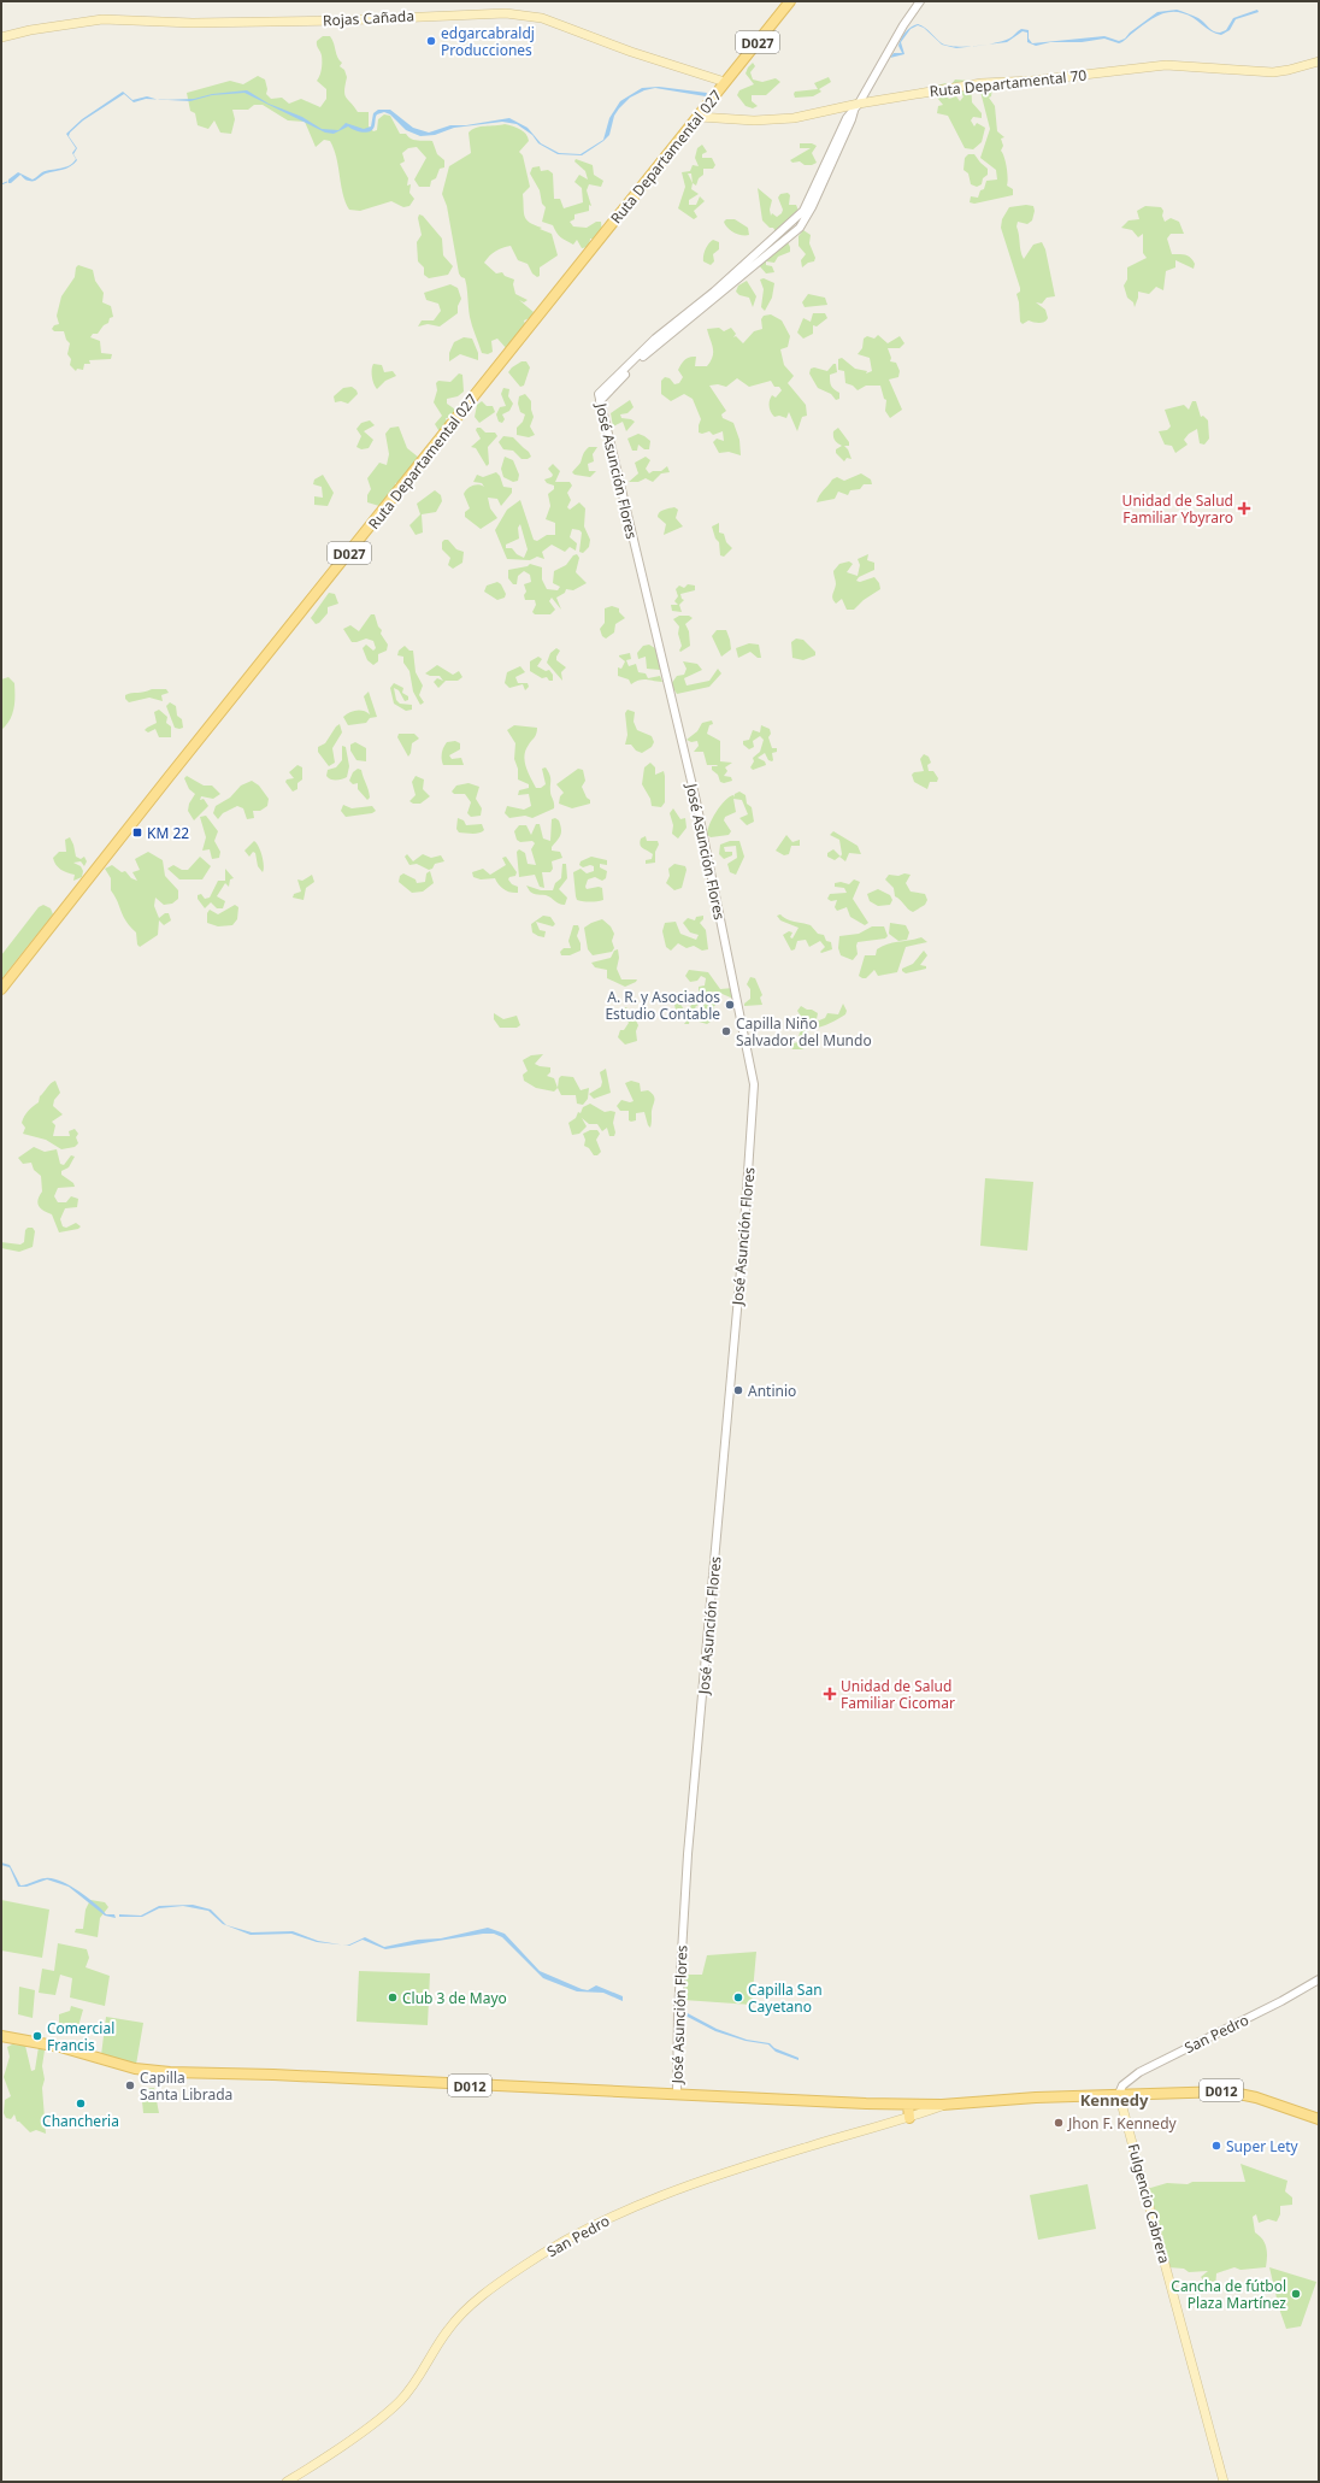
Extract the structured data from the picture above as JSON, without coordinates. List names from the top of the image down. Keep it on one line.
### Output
{"streets":{"main road":["Rojas Cañada","D027","Ruta Departamental 70","Ruta Departamental 027","San Pedro","D012","Fulgencio Cabrera"],"street":["José Asunción Flores"]},"crossings":[["Rojas Cañada","Ruta Departamental 027"],["Ruta Departamental 70","Ruta Departamental 027"],["Ruta Departamental 70","José Asunción Flores"],["José Asunción Flores","D012"],["San Pedro","D012"],["San Pedro","Fulgencio Cabrera"],["D012","Fulgencio Cabrera"]],"districts":["Kennedy"],"places":{"other":["edgarcabraldj Producciones","A. R. y Asociados Estudio Contable","Capilla Niño Salvador del Mundo","Antinio","Club 3 de Mayo","Capilla San Cayetano","Comercial Francis","Capilla Santa Librada","Chancheria","Jhon F. Kennedy","Super Lety","Cancha de fútbol Plaza Martínez"],"health":["Unidad de Salud Familiar Ybyraro","Unidad de Salud Familiar Cicomar"],"transit":["KM 22"]}}
